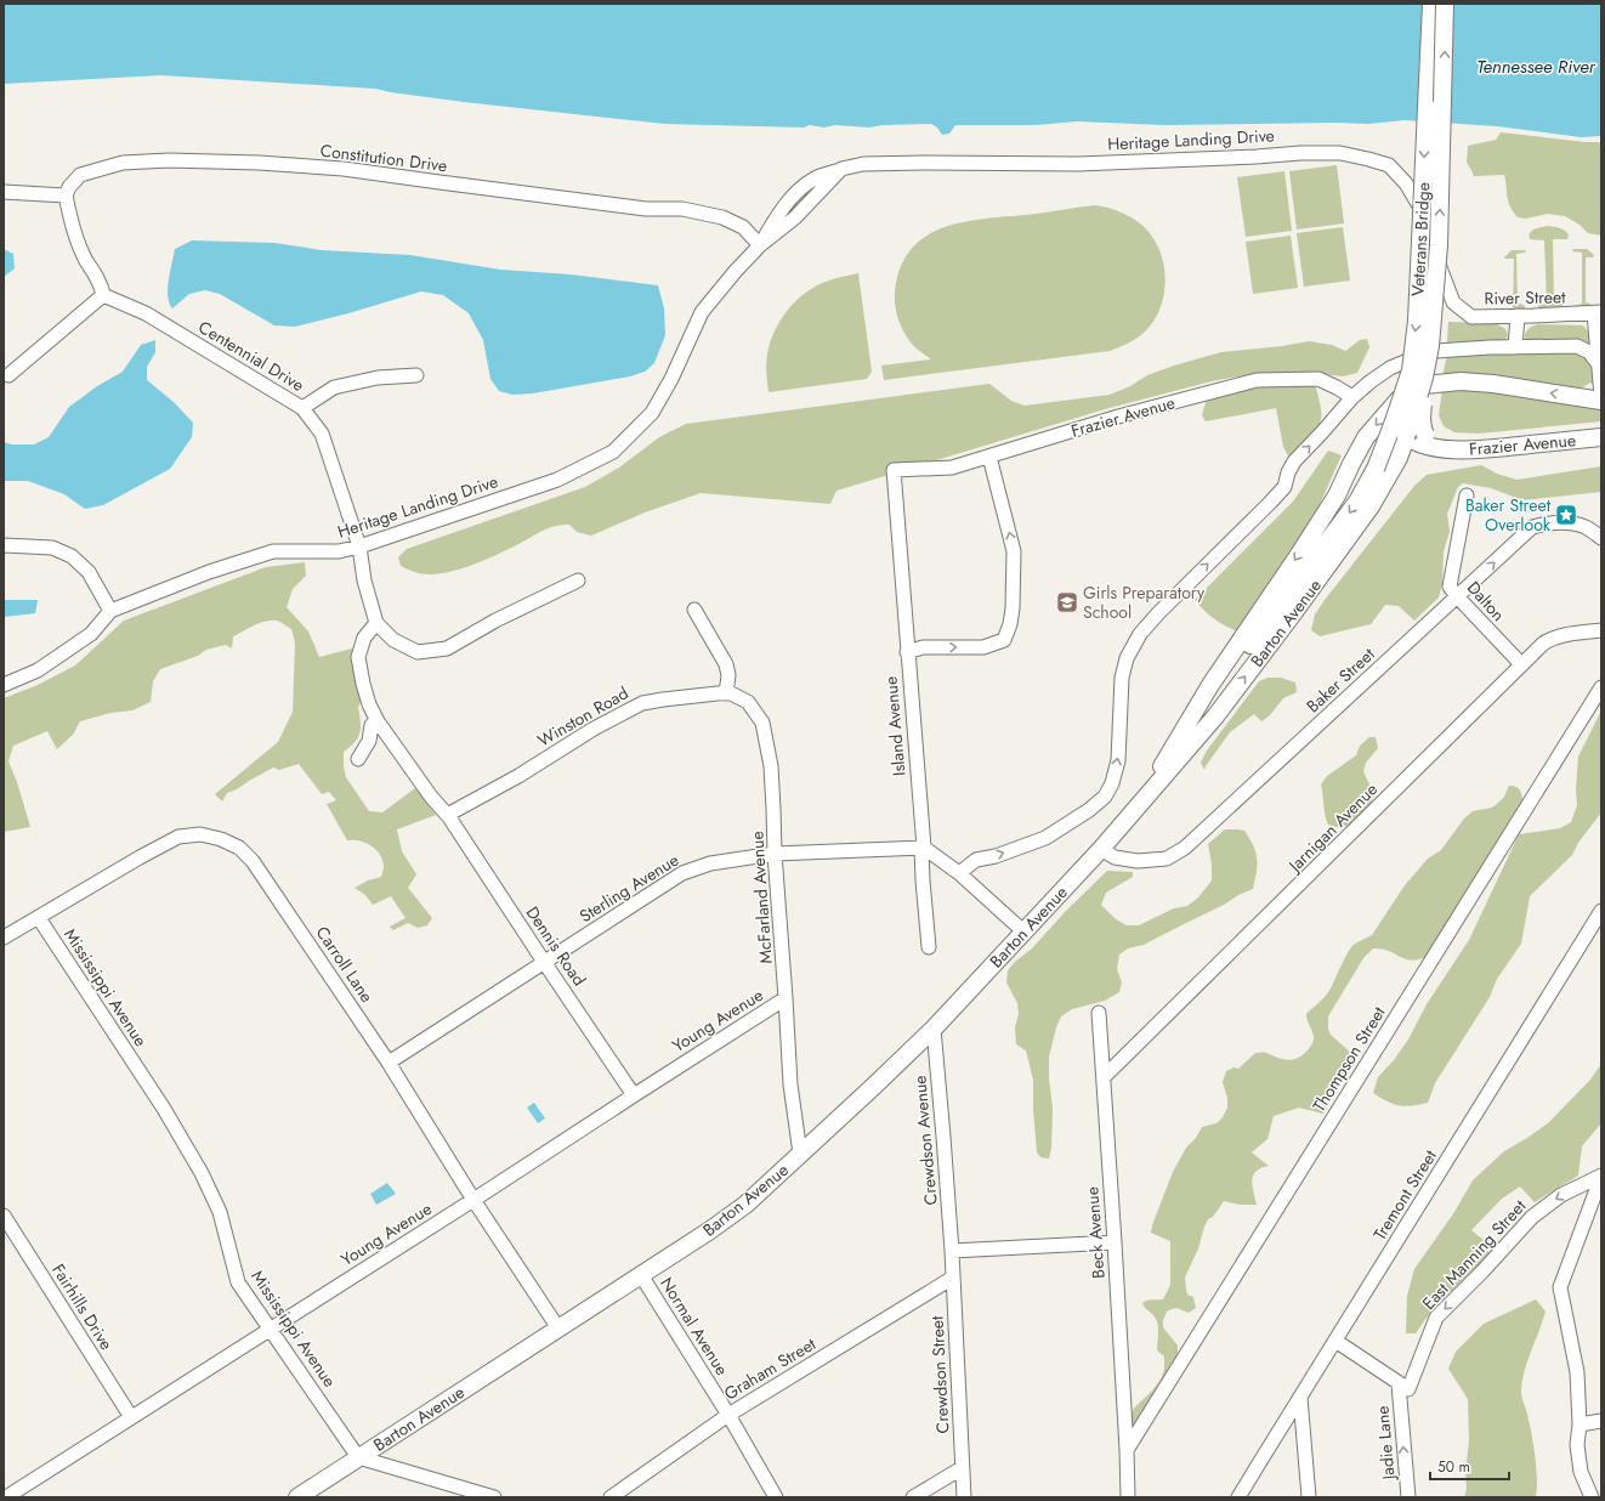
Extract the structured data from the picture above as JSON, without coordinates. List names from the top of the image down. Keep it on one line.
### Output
{"streets":{"main road":["Veterans Bridge","Frazier Avenue","Barton Avenue"],"street":["Heritage Landing Drive","Constitution Drive","River Street","Centennial Drive","Dalton","Baker Street","Winston Road","Island Avenue","Jarnigan Avenue","Sterling Avenue","McFarland Avenue","Dennis Road","Carroll Lane","Mississippi Avenue","Young Avenue","Thompson Street","Crewdson Avenue","Tremont Street","Beck Avenue","East Manning Street","Fairhills Drive","Normal Avenue","Graham Street","Crewdson Street","Jadie Lane"]},"crossings":[["Heritage Landing Drive","Constitution Drive"],["Heritage Landing Drive","River Street"],["Heritage Landing Drive","Centennial Drive"],["Veterans Bridge","Frazier Avenue"],["Veterans Bridge","Barton Avenue"],["Centennial Drive","Dennis Road"],["Frazier Avenue","Barton Avenue"],["Frazier Avenue","Island Avenue"],["Dalton","Baker Street"],["Dalton","Jarnigan Avenue"],["Barton Avenue","Baker Street"],["Barton Avenue","McFarland Avenue"],["Barton Avenue","Carroll Lane"],["Barton Avenue","Mississippi Avenue"],["Barton Avenue","Crewdson Avenue"],["Barton Avenue","Normal Avenue"],["Winston Road","McFarland Avenue"],["Winston Road","Dennis Road"],["Island Avenue","Sterling Avenue"],["Jarnigan Avenue","Beck Avenue"],["Sterling Avenue","McFarland Avenue"],["Sterling Avenue","Dennis Road"],["Sterling Avenue","Carroll Lane"],["McFarland Avenue","Young Avenue"],["Dennis Road","Young Avenue"],["Carroll Lane","Mississippi Avenue"],["Carroll Lane","Young Avenue"],["Mississippi Avenue","Young Avenue"],["Young Avenue","Fairhills Drive"],["Thompson Street","Beck Avenue"],["Crewdson Avenue","Crewdson Street"],["East Manning Street","Jadie Lane"],["Normal Avenue","Graham Street"],["Graham Street","Crewdson Street"]],"one_way":["East Manning Street"],"water":["Tennessee River"],"places":{"place":["Baker Street Overlook"],"school or university":["Girls Preparatory School"]},"scale_bar":"50 m"}
